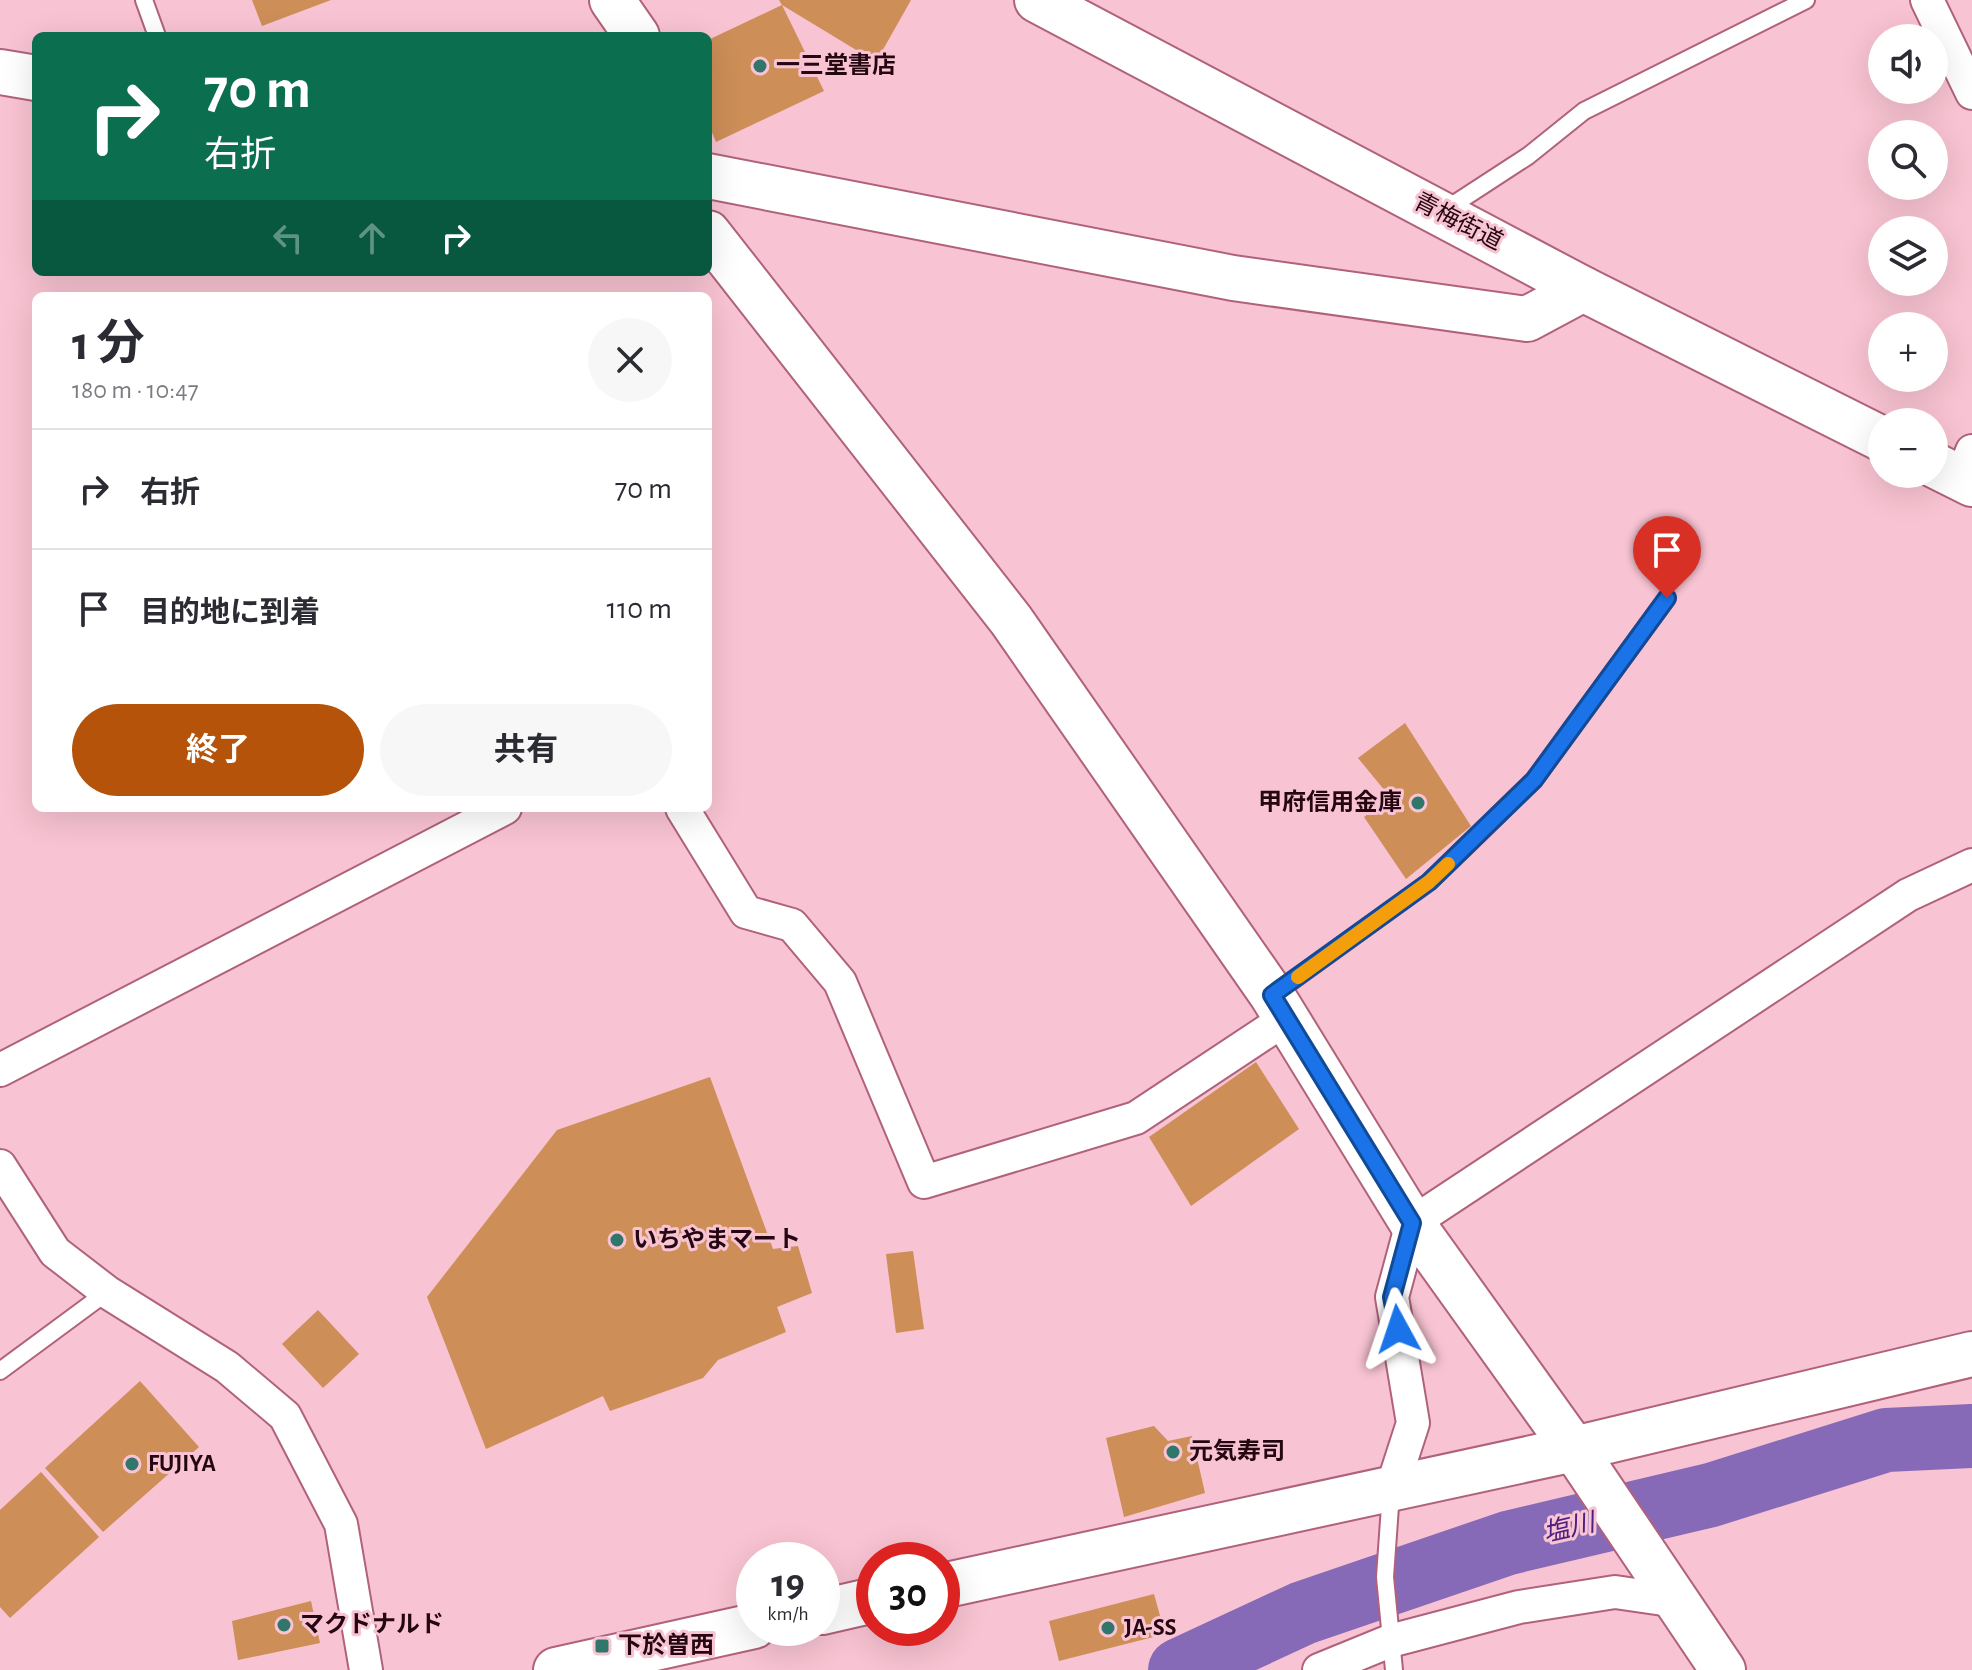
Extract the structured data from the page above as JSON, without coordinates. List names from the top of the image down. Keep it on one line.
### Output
{"streets":{"street":["青梅街道"]},"water":["塩川"],"places":{"other":["一三堂書店","甲府信用金庫","いちやまマート","元気寿司","FUJIYA","マクドナルド","JA-SS"],"transit":["下於曽西"]},"page":{"map_buttons":["+","−"],"turn":["70 m","右折"],"heading":["1 分","180 m · 10:47"],"list":[{"name":"右折","value":"70 m"},{"name":"目的地に到着","value":"110 m"}],"buttons":["終了","共有"],"speed":"19 km/h","limit":"30"}}
